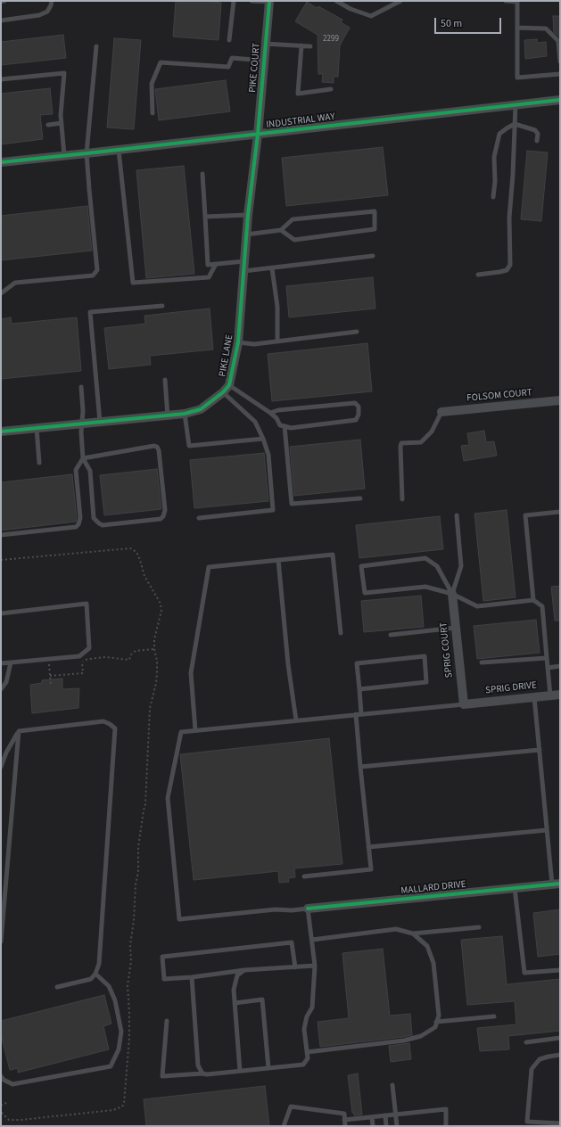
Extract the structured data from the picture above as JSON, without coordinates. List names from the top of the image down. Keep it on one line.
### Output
{"streets":{"street":["PIKE COURT","INDUSTRIAL WAY","PIKE LANE","FOLSOM COURT","SPRIG COURT","SPRIG DRIVE","MALLARD DRIVE"]},"crossings":[["PIKE COURT","INDUSTRIAL WAY"],["PIKE COURT","PIKE LANE"],["INDUSTRIAL WAY","PIKE LANE"],["SPRIG COURT","SPRIG DRIVE"]],"house_numbers":["2299"],"scale_bar":"50 m"}
